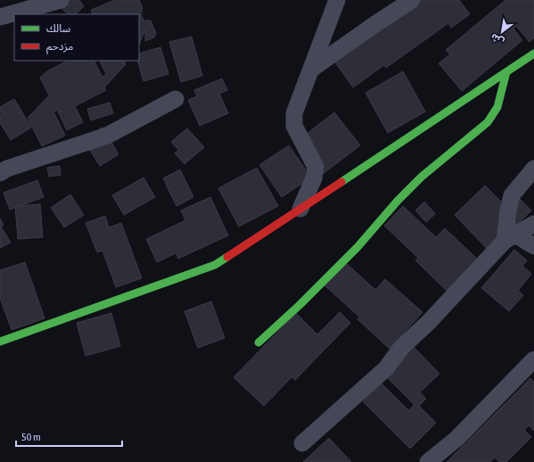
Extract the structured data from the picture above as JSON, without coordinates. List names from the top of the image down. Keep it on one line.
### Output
{"legend":["سالك","مزدحم"],"scale_bar":"50 m","north":"bottom left"}
